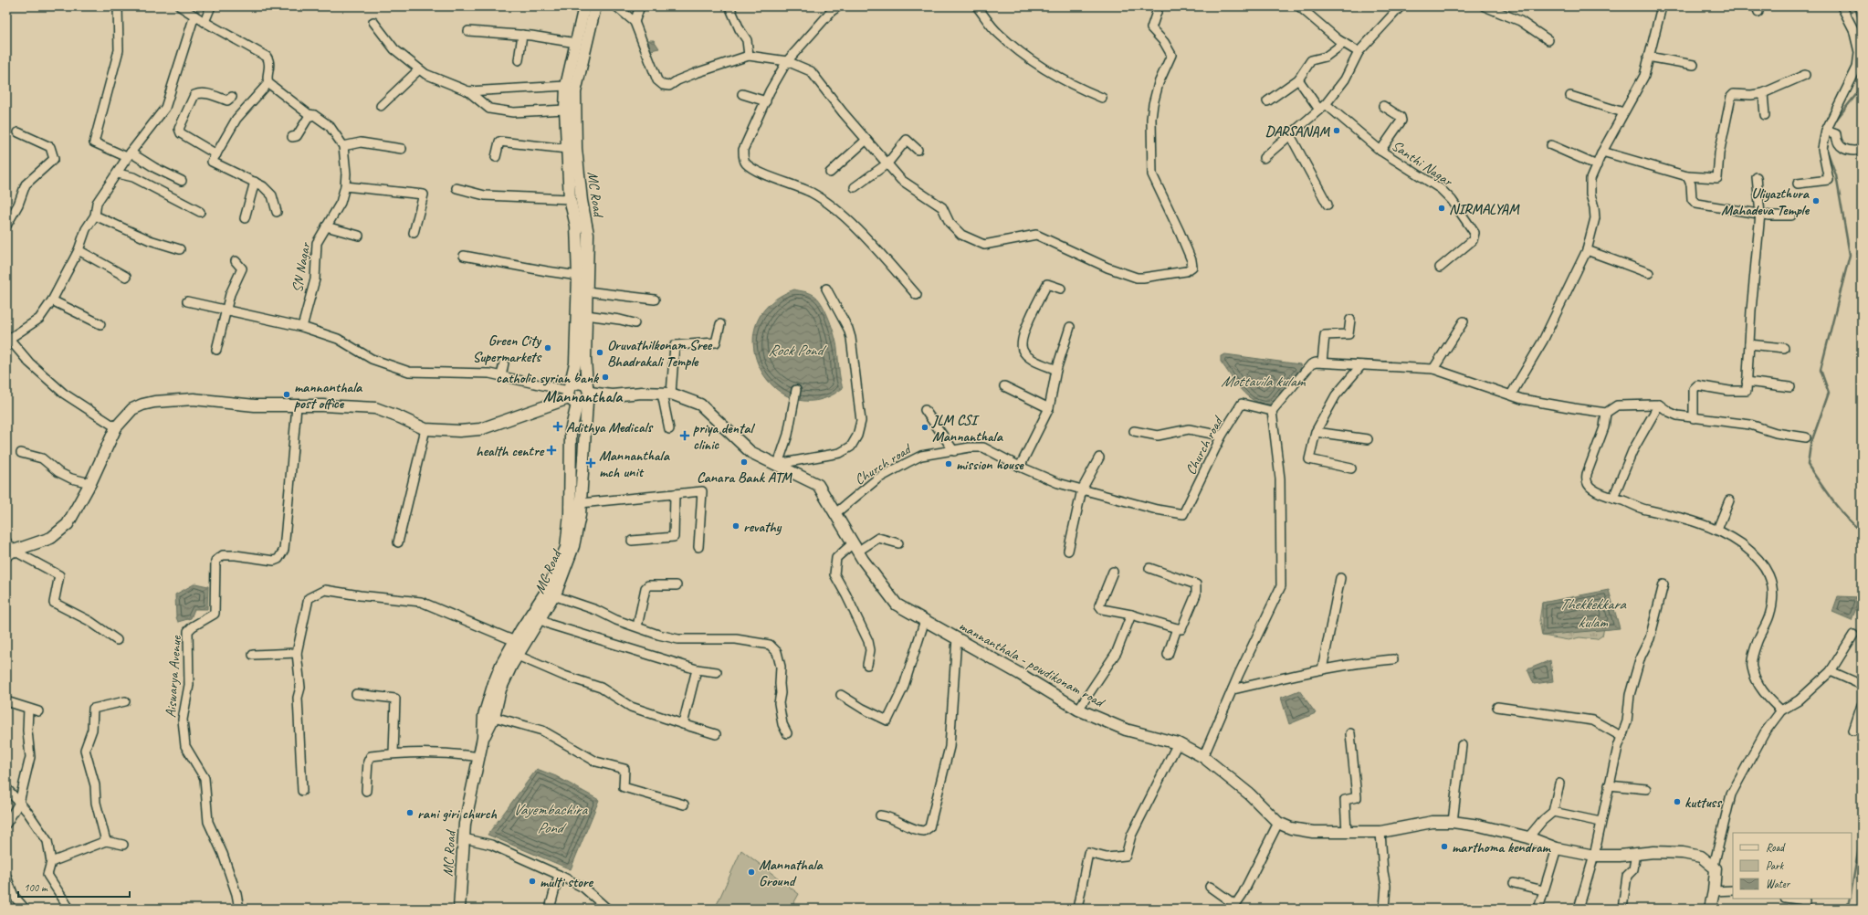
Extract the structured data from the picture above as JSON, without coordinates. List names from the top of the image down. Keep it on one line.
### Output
{"streets":{"main road":["MC Road","mannanthala - powdikonam road"],"street":["Santhi Nagar","SN Nagar","Church road","Aiswarya Avenue"]},"crossings":[["MC Road","mannanthala - powdikonam road"],["Church road","mannanthala - powdikonam road"]],"districts":["Mannanthala"],"water":["Rock Pond","Mottavila kulam","Thekkekkara kulam","Vayembachira Pond"],"places":{"other":["DARSANAM","Uliyazthura Mahadeva Temple","NIRMALYAM","Green City Supermarkets","Oruvathilkonam Sree Bhadrakali Temple","catholic syrian bank","mannanthala post office","JLM CSI Mannanthala","Canara Bank ATM","mission house","revathy","kuttuss","rani giri church","marthoma kendram","Mannathala Ground","multi store"],"health":["Adithya Medicals","priya dental clinic","health centre","Mannanthala mch unit"]},"legend":["Road","Park","Water"],"scale_bar":"100 m"}
